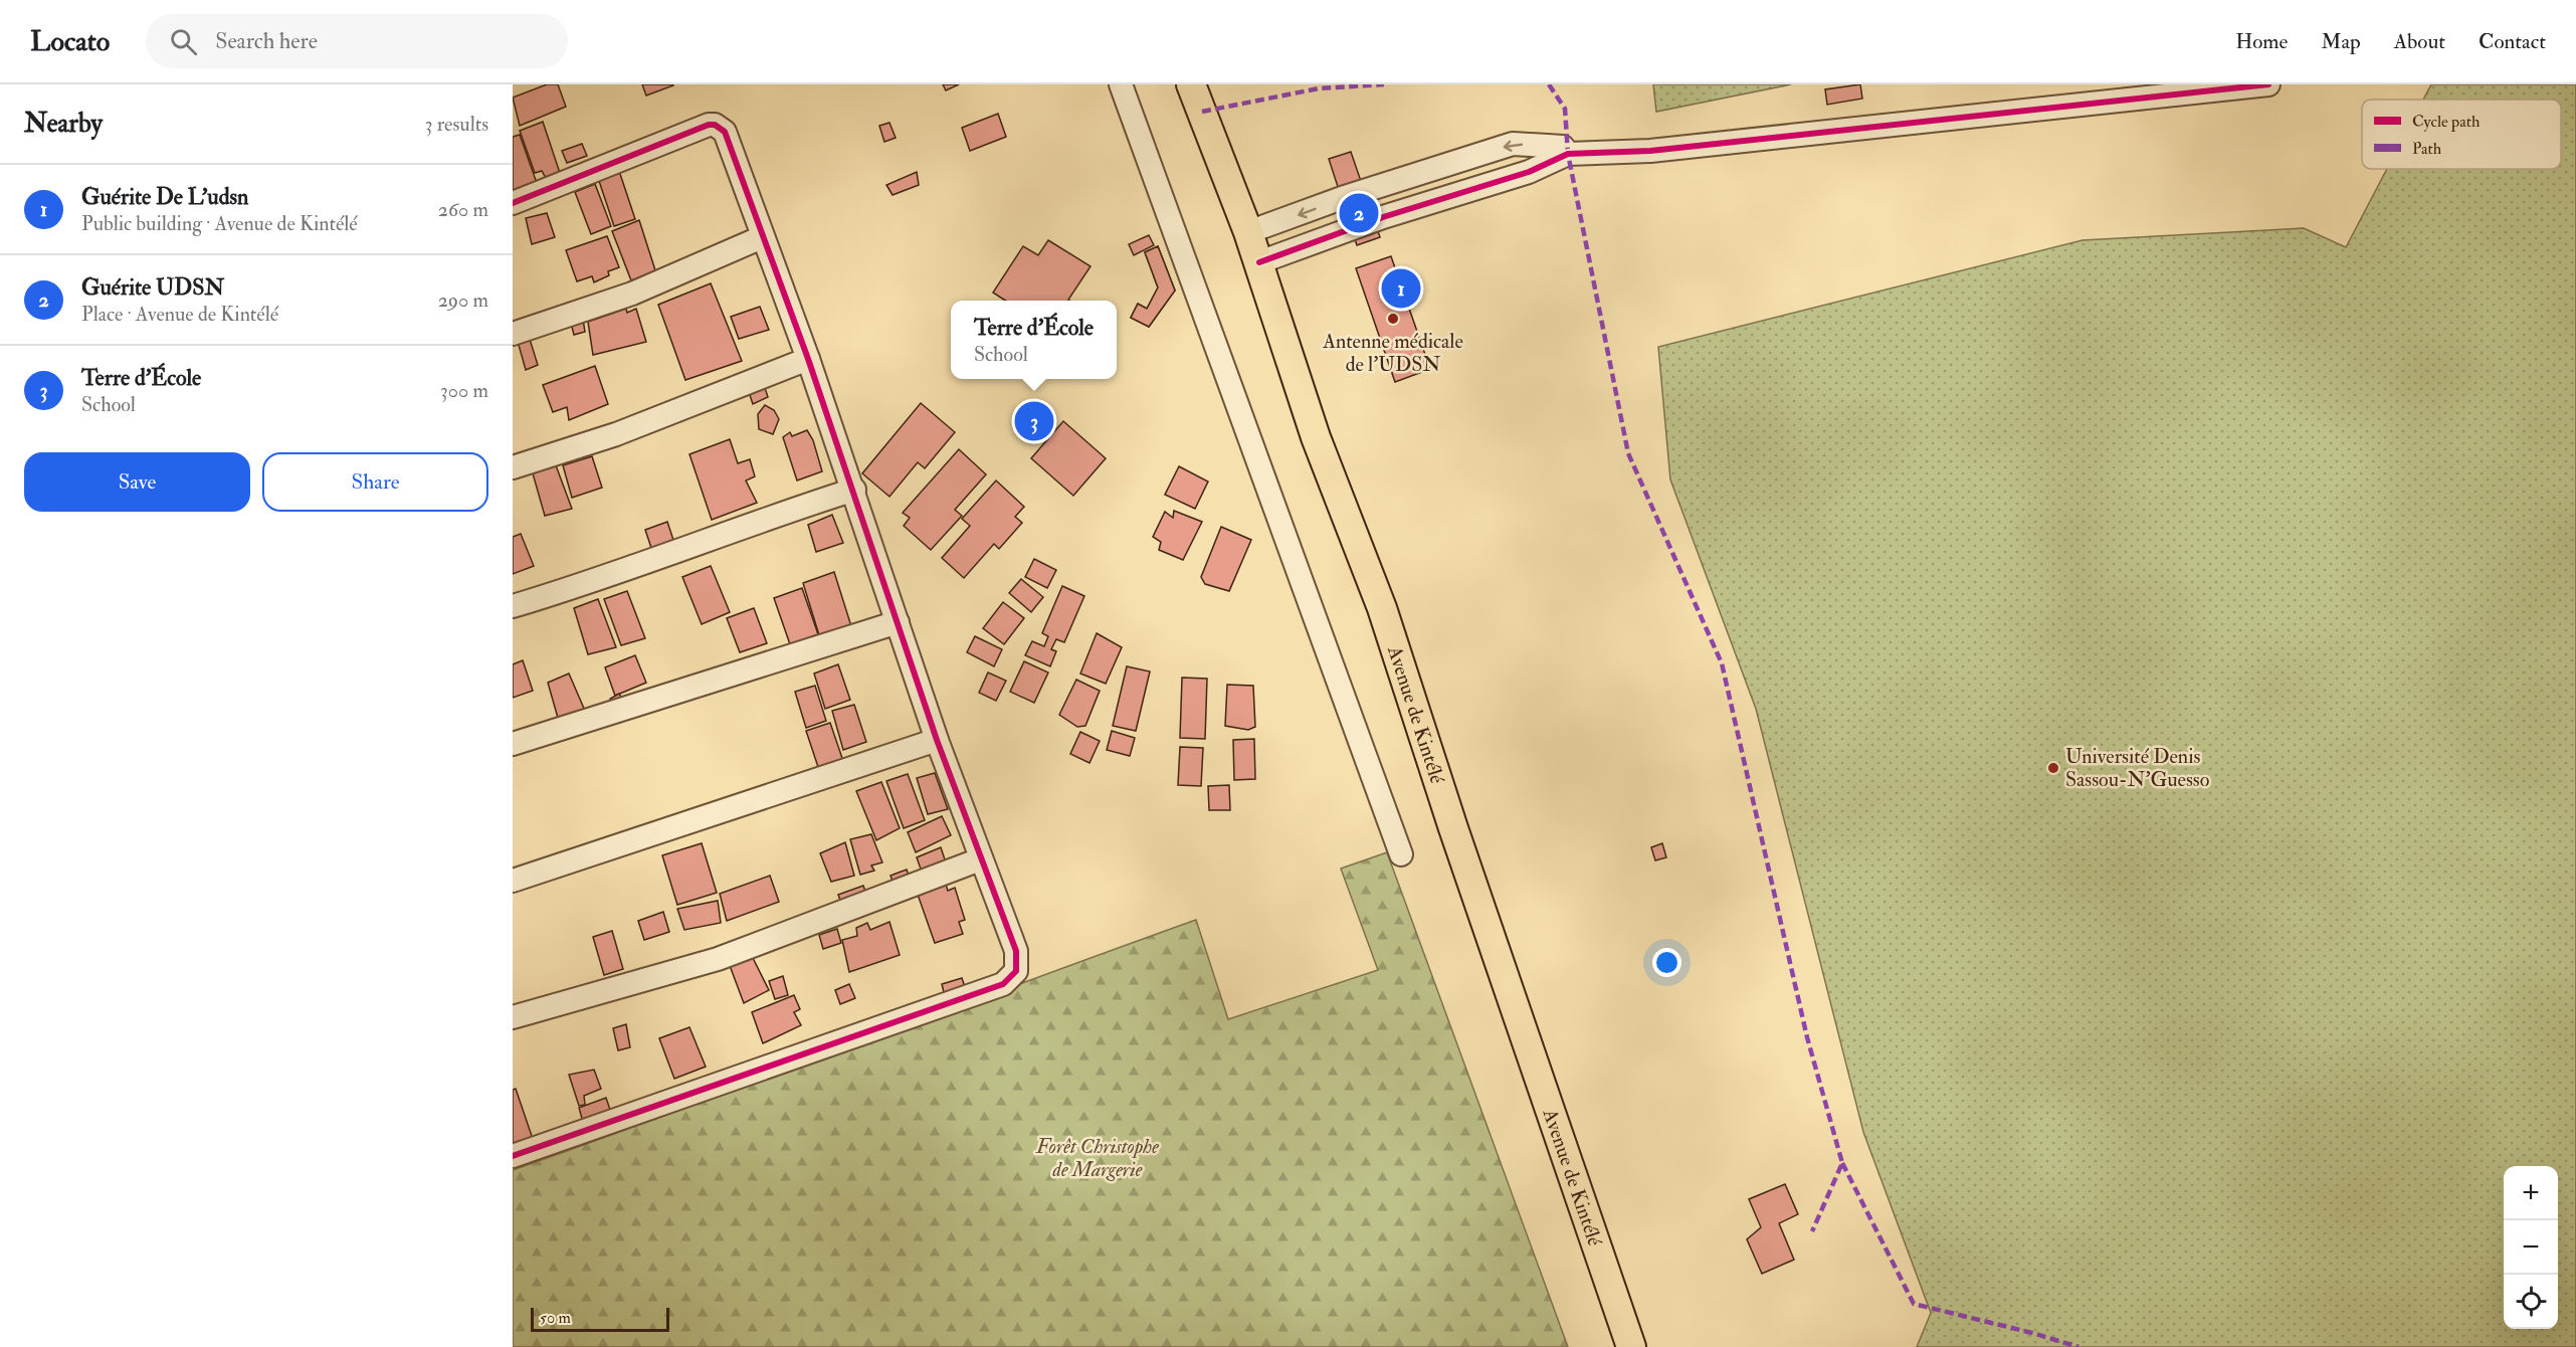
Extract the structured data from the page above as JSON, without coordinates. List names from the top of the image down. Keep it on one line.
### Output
{"streets":{"main road":["Avenue de Kintélé"]},"parks":["Forêt Christophe de Margerie"],"places":["Antenne médicale de l'UDSN","Université Denis Sassou-N'Guesso"],"legend":["Cycle path","Path"],"scale_bar":"50 m","page":{"header":"Locato","search":"Search here","nav":["Home","Map","About","Contact"],"heading":["Nearby","3 results"],"list":[{"mark":"1","name":"Guérite De L'udsn","note":"Public building · Avenue de Kintélé","value":"260 m"},{"mark":"2","name":"Guérite UDSN","note":"Place · Avenue de Kintélé","value":"290 m"},{"mark":"3","name":"Terre d’École","note":"School","value":"300 m"}],"pins":["2","1","3"],"popup":["Terre d’École","School"],"buttons":["Save","Share"],"map_buttons":["+","−"],"scale":"50 m"}}
